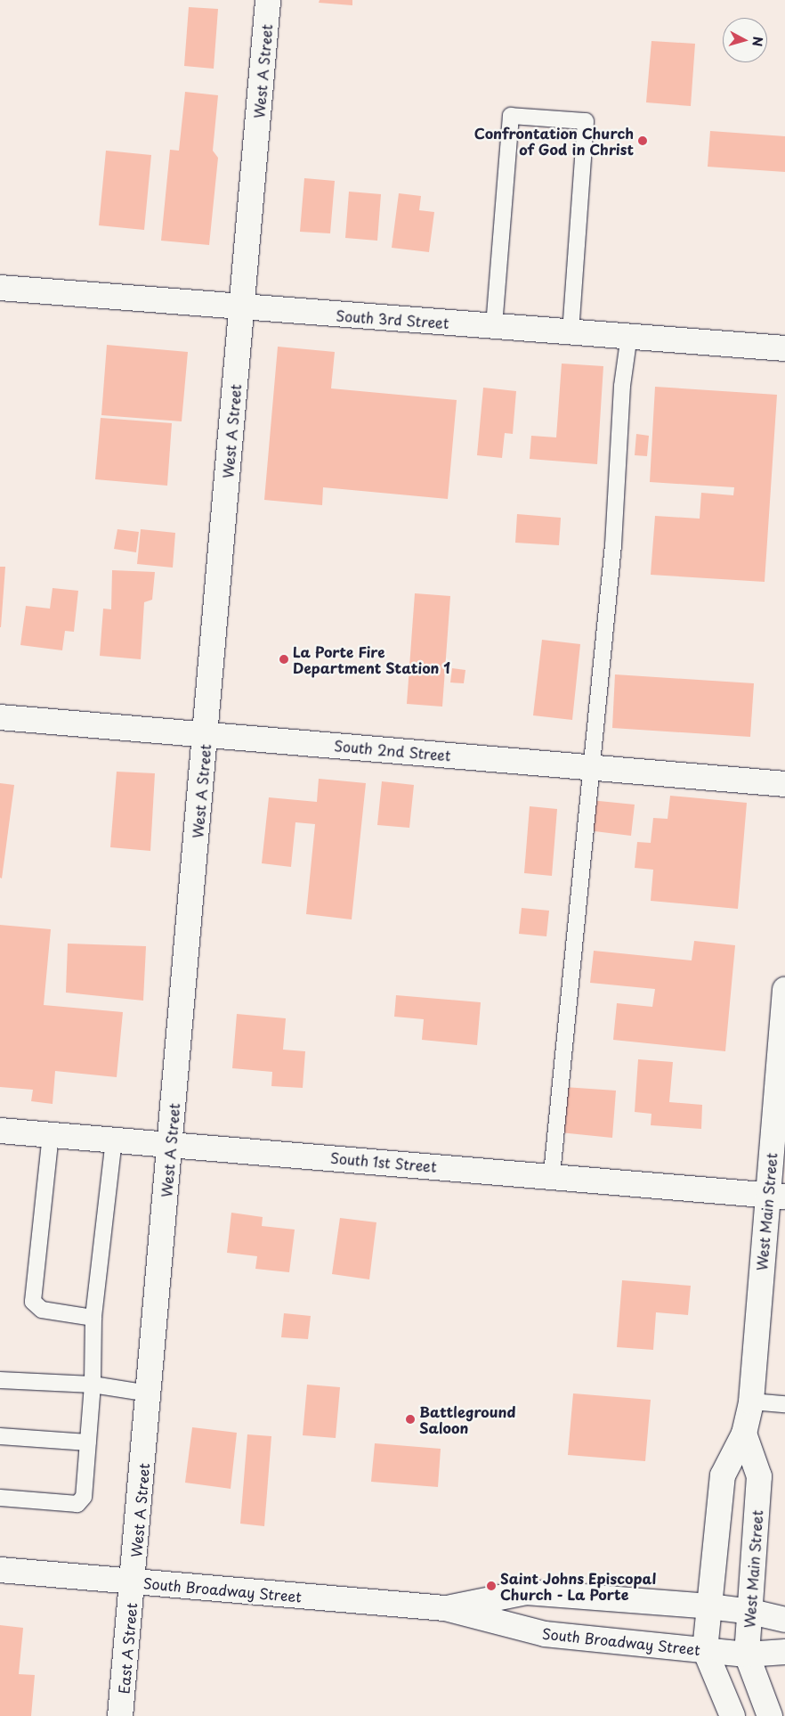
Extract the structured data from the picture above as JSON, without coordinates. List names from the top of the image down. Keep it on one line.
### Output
{"streets":{"street":["West A Street","South 3rd Street","South 2nd Street","South 1st Street","West Main Street","South Broadway Street","East A Street"]},"crossings":[["West A Street","South 3rd Street"],["West A Street","South 2nd Street"],["West A Street","South 1st Street"],["West A Street","South Broadway Street"],["West A Street","East A Street"],["South 1st Street","West Main Street"],["West Main Street","South Broadway Street"],["South Broadway Street","East A Street"]],"places":["Confrontation Church of God in Christ","La Porte Fire Department Station 1","Battleground Saloon","Saint Johns Episcopal Church - La Porte"],"north":"right"}
